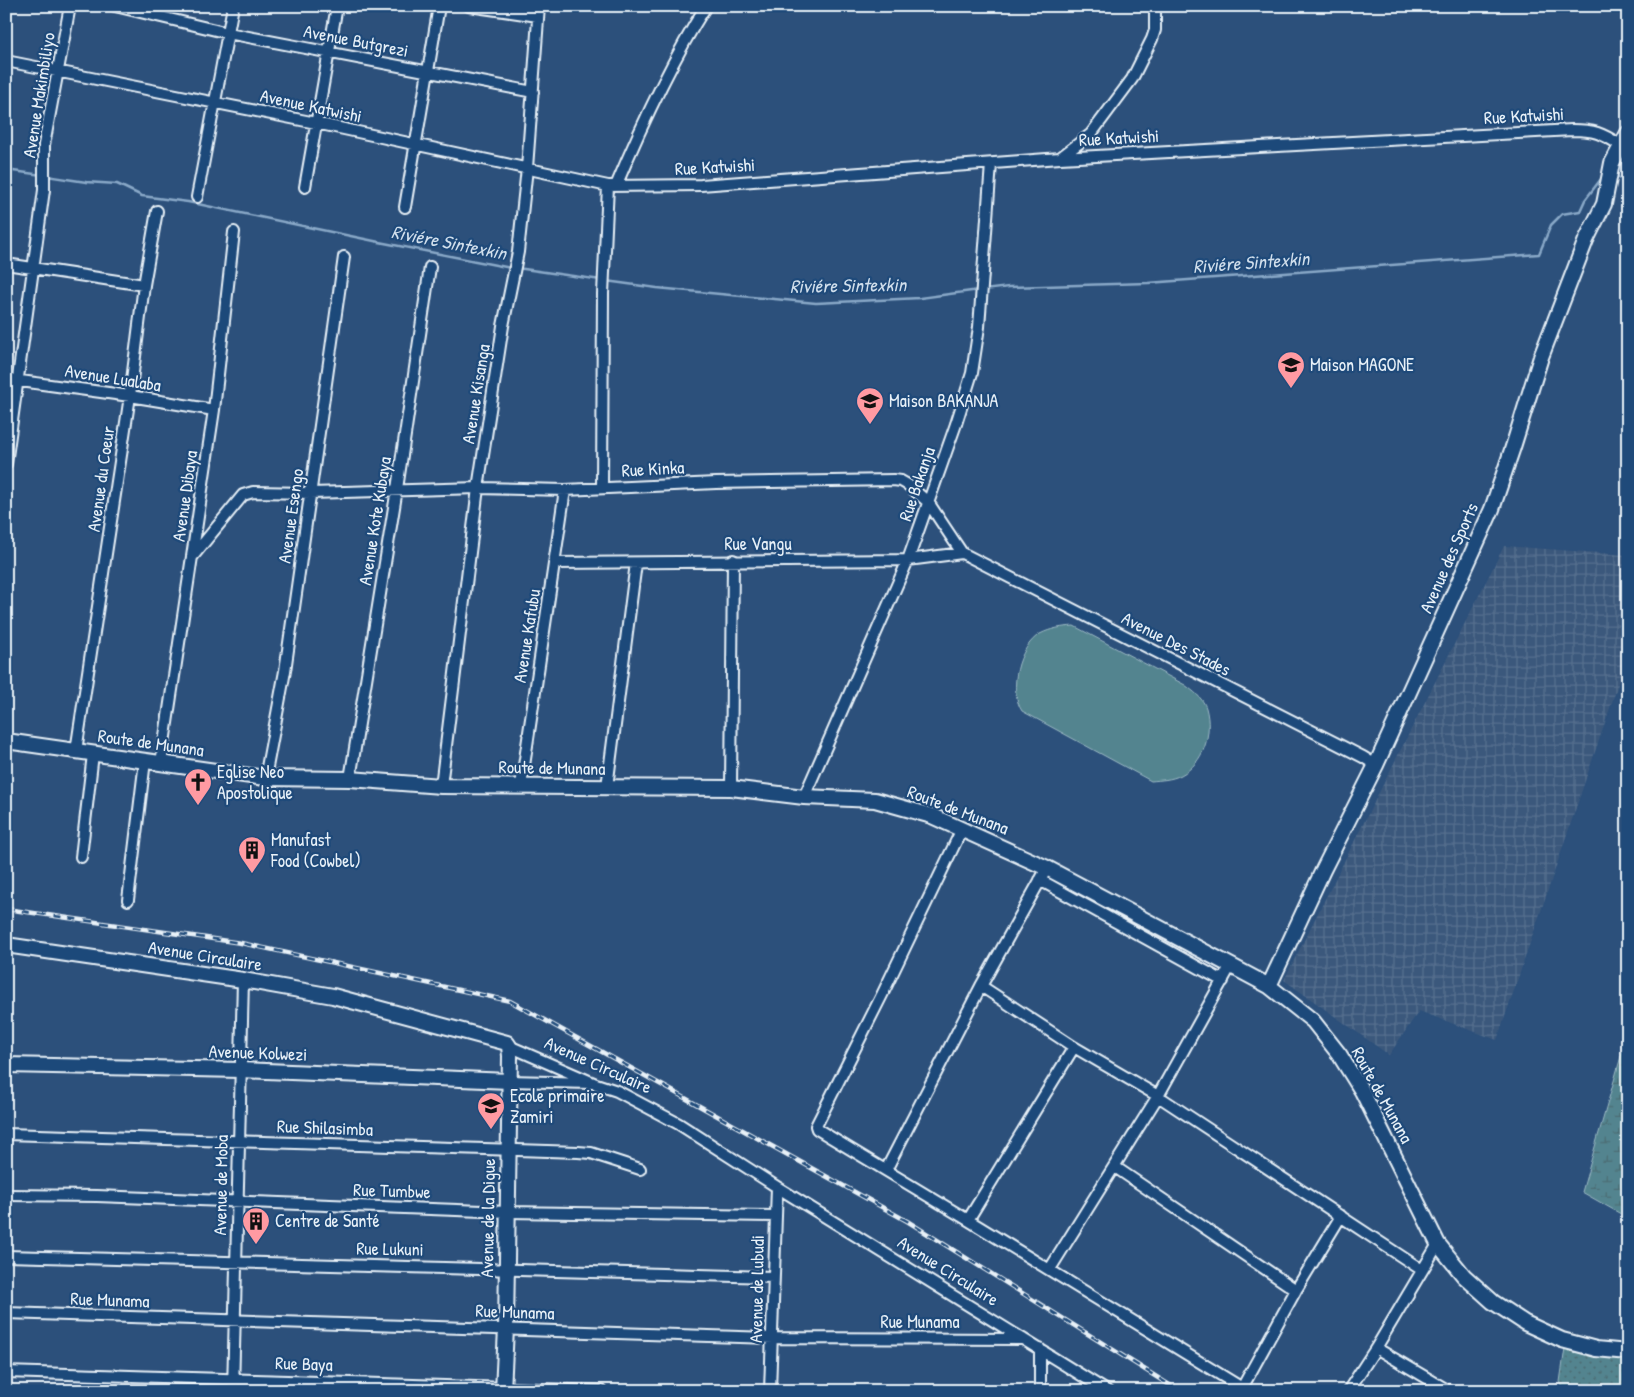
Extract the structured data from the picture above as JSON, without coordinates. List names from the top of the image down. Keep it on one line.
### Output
{"streets":{"street":["Avenue Butgrezi","Avenue Makimbiliyo","Avenue Katwishi","Rue Katwishi","Avenue Lualaba","Avenue Kisanga","Rue Kinka","Avenue du Coeur","Rue Bakanja","Avenue Dibaya","Avenue Esengo","Avenue Kote Kubaya","Rue Vangu","Avenue des Sports","Avenue Kafubu","Avenue Des Stades","Route de Munana","Avenue Circulaire","Avenue Kolwezi","Rue Shilasimba","Avenue de Moba","Rue Tumbwe","Avenue de la Digue","Rue Lukuni","Avenue de Lubudi","Rue Munama","Rue Baya"]},"crossings":[["Avenue Butgrezi","Avenue Kisanga"],["Avenue Makimbiliyo","Avenue Katwishi"],["Avenue Makimbiliyo","Avenue Lualaba"],["Avenue Katwishi","Rue Katwishi"],["Avenue Katwishi","Avenue Kisanga"],["Rue Katwishi","Rue Bakanja"],["Rue Katwishi","Avenue des Sports"],["Avenue Lualaba","Avenue du Coeur"],["Avenue Lualaba","Avenue Dibaya"],["Avenue Kisanga","Rue Kinka"],["Avenue Kisanga","Route de Munana"],["Rue Kinka","Rue Bakanja"],["Rue Kinka","Avenue Dibaya"],["Rue Kinka","Avenue Esengo"],["Rue Kinka","Avenue Kote Kubaya"],["Rue Kinka","Rue Vangu"],["Rue Kinka","Avenue Kafubu"],["Rue Kinka","Avenue Des Stades"],["Avenue du Coeur","Route de Munana"],["Rue Bakanja","Rue Vangu"],["Rue Bakanja","Route de Munana"],["Avenue Dibaya","Route de Munana"],["Avenue Esengo","Route de Munana"],["Avenue Kote Kubaya","Route de Munana"],["Rue Vangu","Avenue Kafubu"],["Rue Vangu","Avenue Des Stades"],["Avenue des Sports","Avenue Des Stades"],["Avenue des Sports","Route de Munana"],["Avenue Kafubu","Route de Munana"],["Avenue Circulaire","Avenue de Moba"],["Avenue Circulaire","Avenue de la Digue"],["Avenue Circulaire","Avenue de Lubudi"],["Avenue Circulaire","Rue Munama"],["Avenue Kolwezi","Avenue de Moba"],["Avenue Kolwezi","Avenue de la Digue"],["Rue Shilasimba","Avenue de Moba"],["Rue Shilasimba","Avenue de la Digue"],["Avenue de Moba","Rue Tumbwe"],["Avenue de Moba","Rue Lukuni"],["Avenue de Moba","Rue Munama"],["Avenue de Moba","Rue Baya"],["Rue Tumbwe","Avenue de la Digue"],["Rue Tumbwe","Avenue de Lubudi"],["Avenue de la Digue","Rue Lukuni"],["Avenue de la Digue","Rue Munama"],["Avenue de la Digue","Rue Baya"],["Rue Lukuni","Avenue de Lubudi"],["Avenue de Lubudi","Rue Munama"]],"water":["Riviére Sintexkin"],"places":{"school or university":["Maison MAGONE","Maison BAKANJA","Ecole primaire Zamiri"],"church":["Eglise Neo Apostolique"],"building":["Manufast Food (Cowbel)","Centre de Santé"]}}
